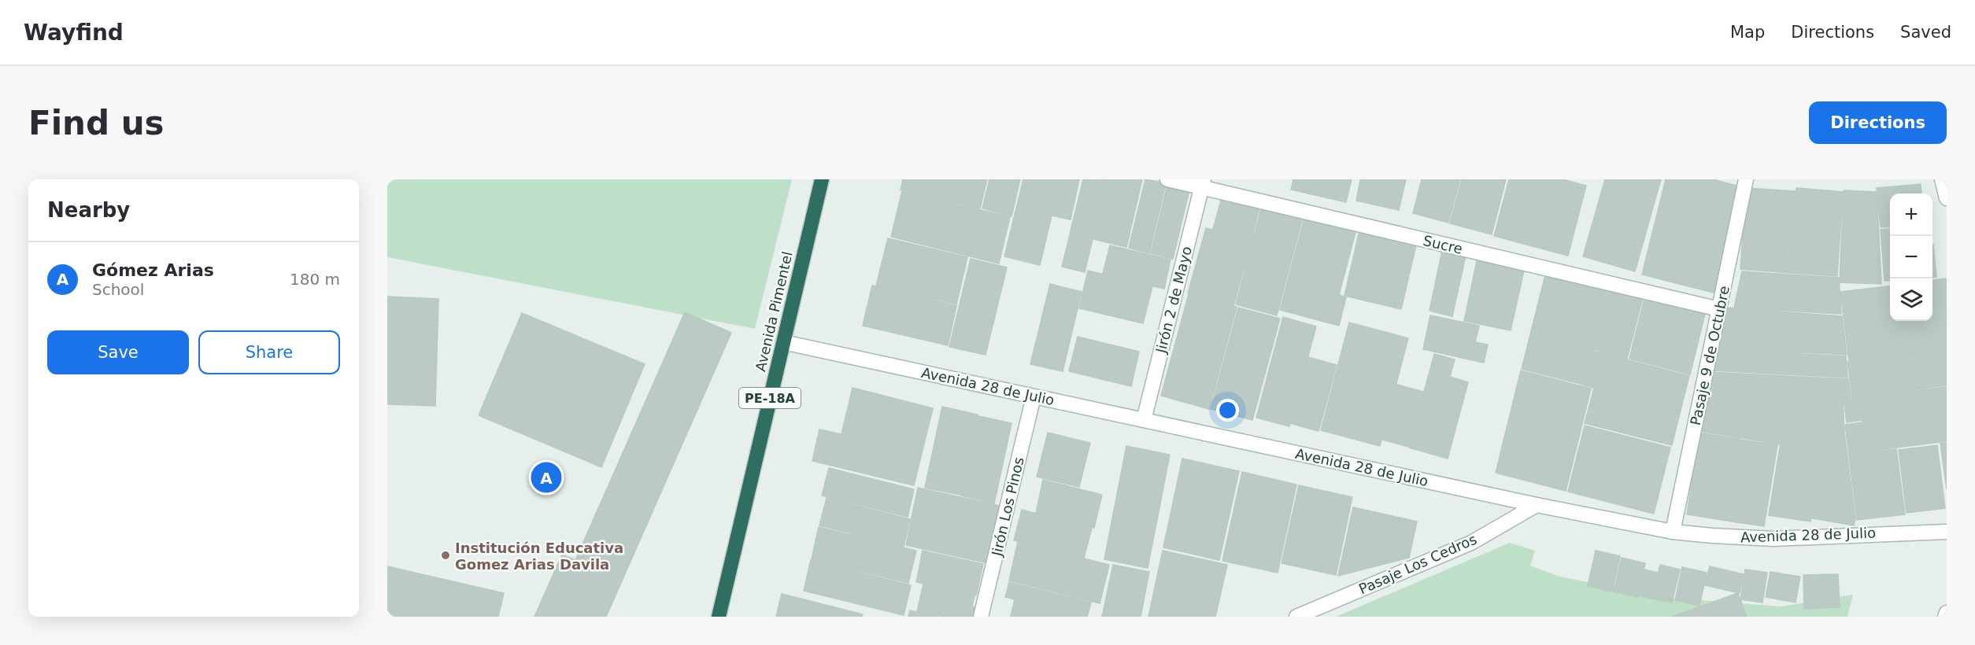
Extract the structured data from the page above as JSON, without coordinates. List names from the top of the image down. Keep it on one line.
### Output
{"streets":{"highway":["Avenida Pimentel","PE-18A"],"street":["Sucre","Jirón 2 de Mayo","Pasaje 9 de Octubre","Avenida 28 de Julio","Jirón Los Pinos","Pasaje Los Cedros"]},"crossings":[["Sucre","Jirón 2 de Mayo"],["Sucre","Pasaje 9 de Octubre"],["Jirón 2 de Mayo","Avenida 28 de Julio"],["Avenida Pimentel","Avenida 28 de Julio"],["Pasaje 9 de Octubre","Avenida 28 de Julio"],["Avenida 28 de Julio","Jirón Los Pinos"],["Avenida 28 de Julio","Pasaje Los Cedros"]],"places":["Institución Educativa Gomez Arias Davila"],"page":{"header":"Wayfind","nav":["Map","Directions","Saved"],"buttons":["Directions",["Save","Share"]],"title":"Find us","heading":"Nearby","map_buttons":["+","−"],"list":[{"mark":"A","name":"Gómez Arias","note":"School","value":"180 m"}],"pins":"A"}}
